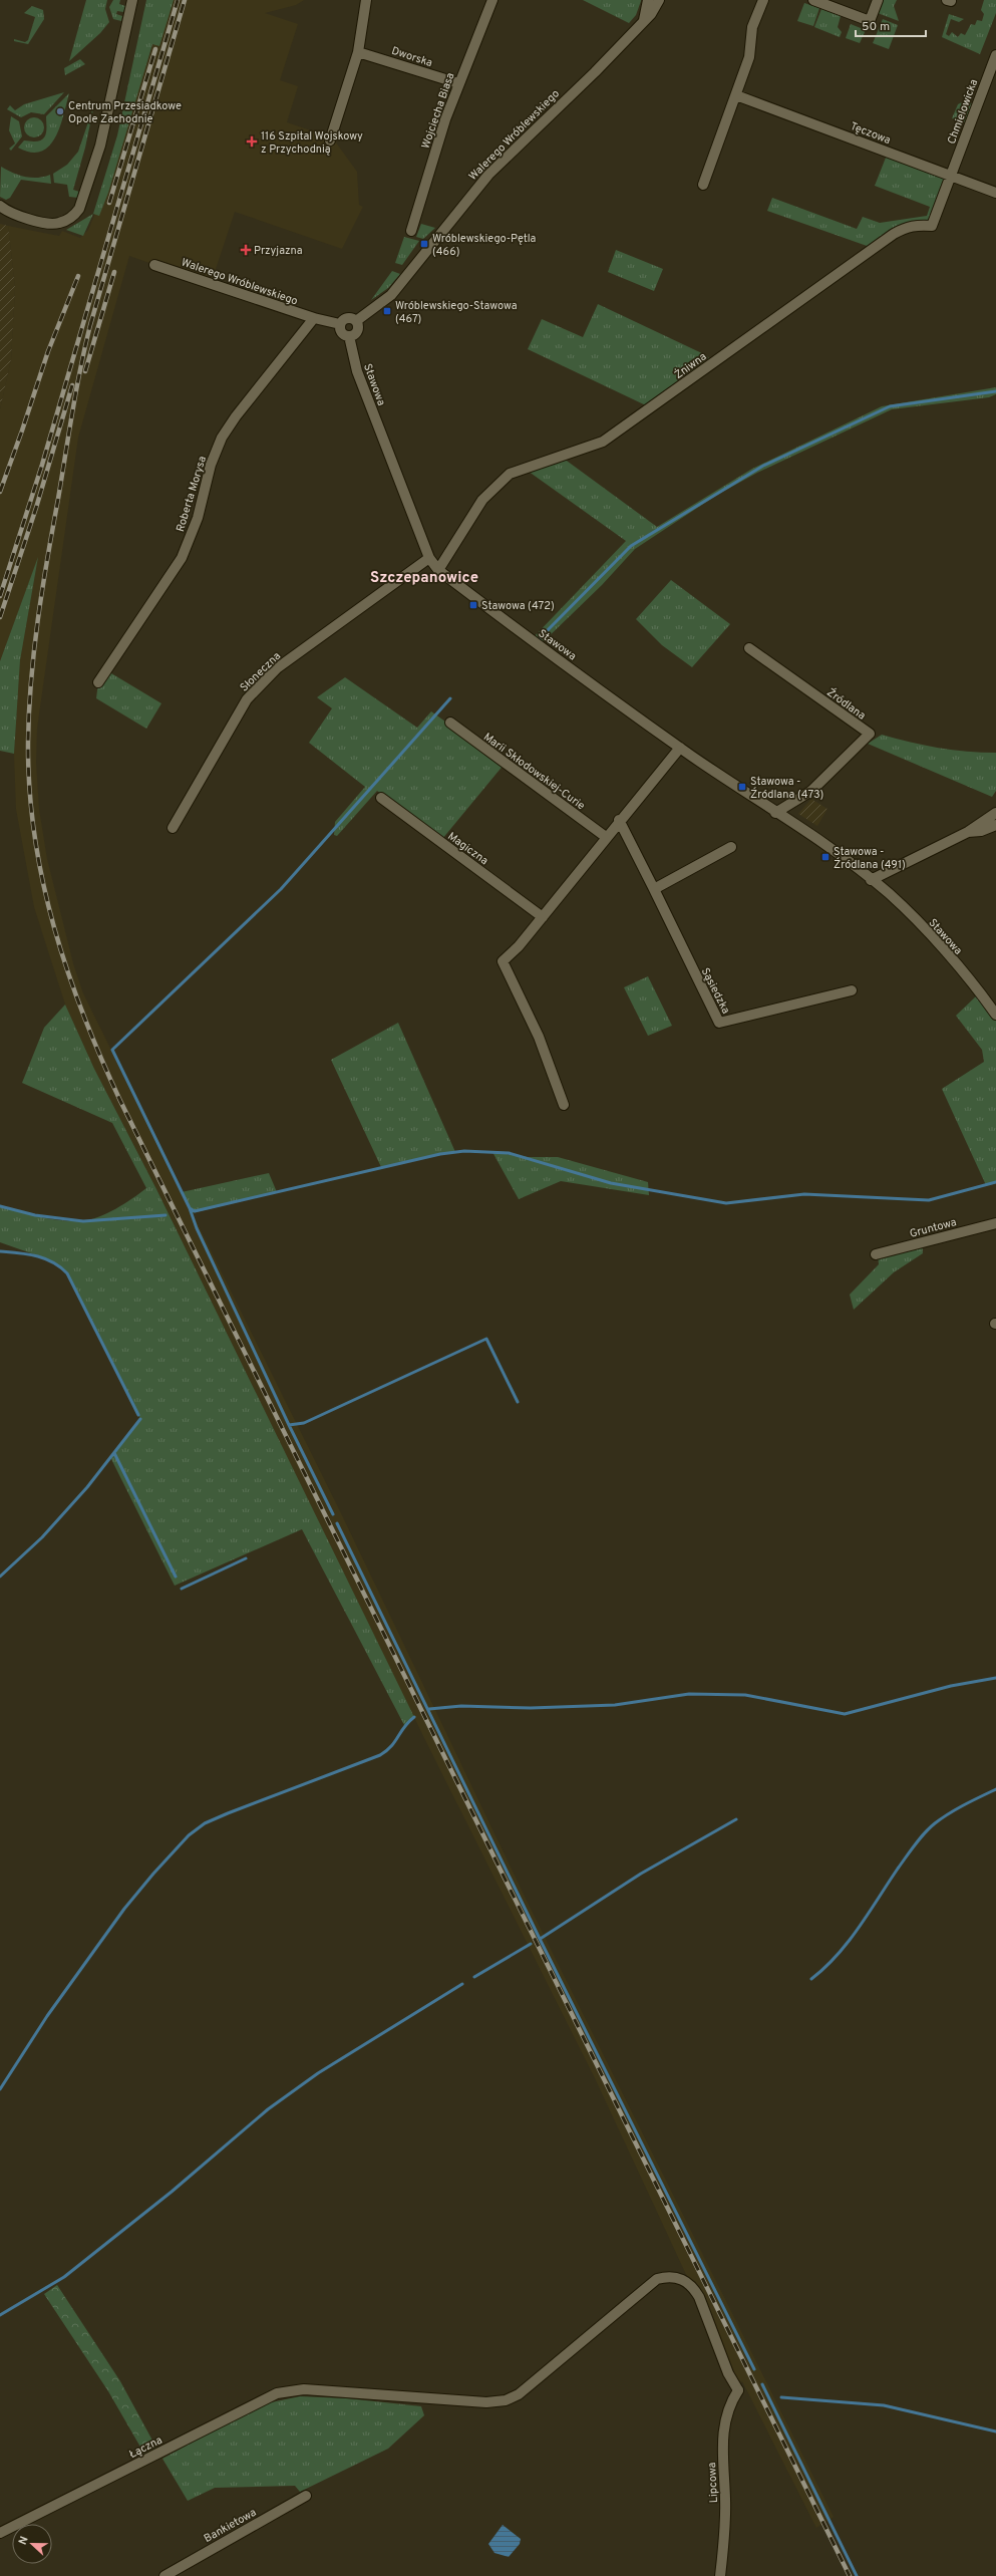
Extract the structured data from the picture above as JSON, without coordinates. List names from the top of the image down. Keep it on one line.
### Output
{"streets":{"street":["Dworska","Wojciecha Biasa","Chmielowicka","Tęczowa","Walerego Wróblewskiego","Żniwna","Stawowa","Roberta Morysa","Słoneczna","Źródlana","Marii Skłodowskiej-Curie","Magiczna","Sąsiedzka","Gruntowa","Łączna","Lipcowa","Bankietowa"]},"crossings":[["Dworska","Wojciecha Biasa"],["Chmielowicka","Tęczowa"],["Chmielowicka","Żniwna"],["Tęczowa","Żniwna"],["Walerego Wróblewskiego","Stawowa"],["Walerego Wróblewskiego","Roberta Morysa"],["Żniwna","Stawowa"],["Stawowa","Słoneczna"],["Stawowa","Źródlana"],["Łączna","Lipcowa"]],"districts":["Szczepanowice"],"places":{"other":["Centrum Przesiadkowe Opole Zachodnie"],"health":["116 Szpital Wojskowy z Przychodnią","Przyjazna"],"transit":["Wróblewskiego-Pętla (466)","Wróblewskiego-Stawowa (467)","Stawowa (472)","Stawowa - Źródlana (473)","Stawowa - Źródlana (491)"]},"scale_bar":"50 m","north":"left"}
